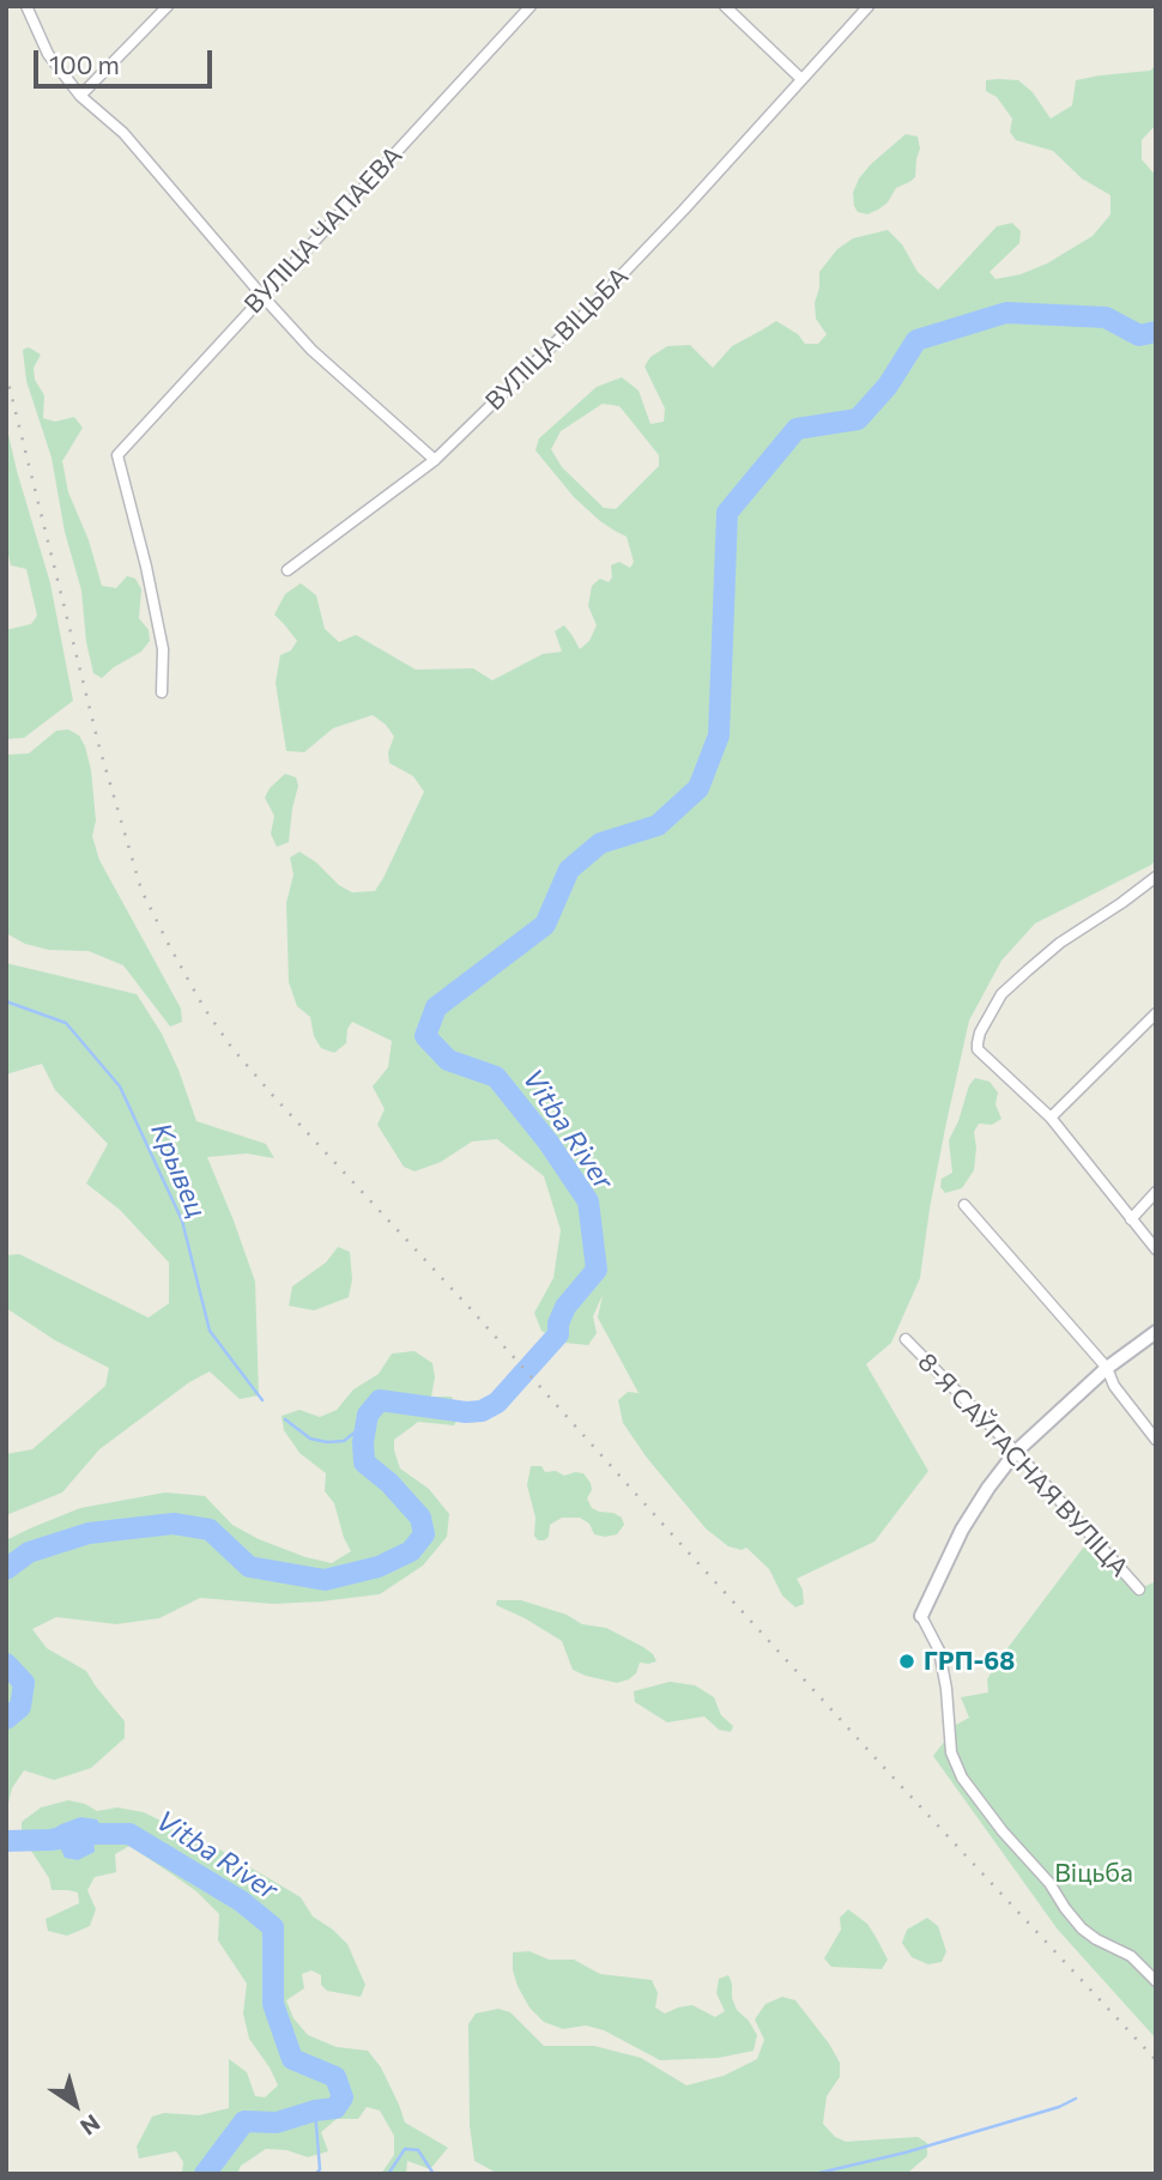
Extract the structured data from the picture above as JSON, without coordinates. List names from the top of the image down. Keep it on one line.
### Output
{"streets":{"street":["ВУЛІЦА ЧАПАЕВА","ВУЛІЦА ВІЦЬБА","8-Я САЎГАСНАЯ ВУЛІЦА"]},"water":["Vitba River","Крывец"],"parks":["Віцьба"],"places":["ГРП-68"],"scale_bar":"100 m","north":"bottom right"}
